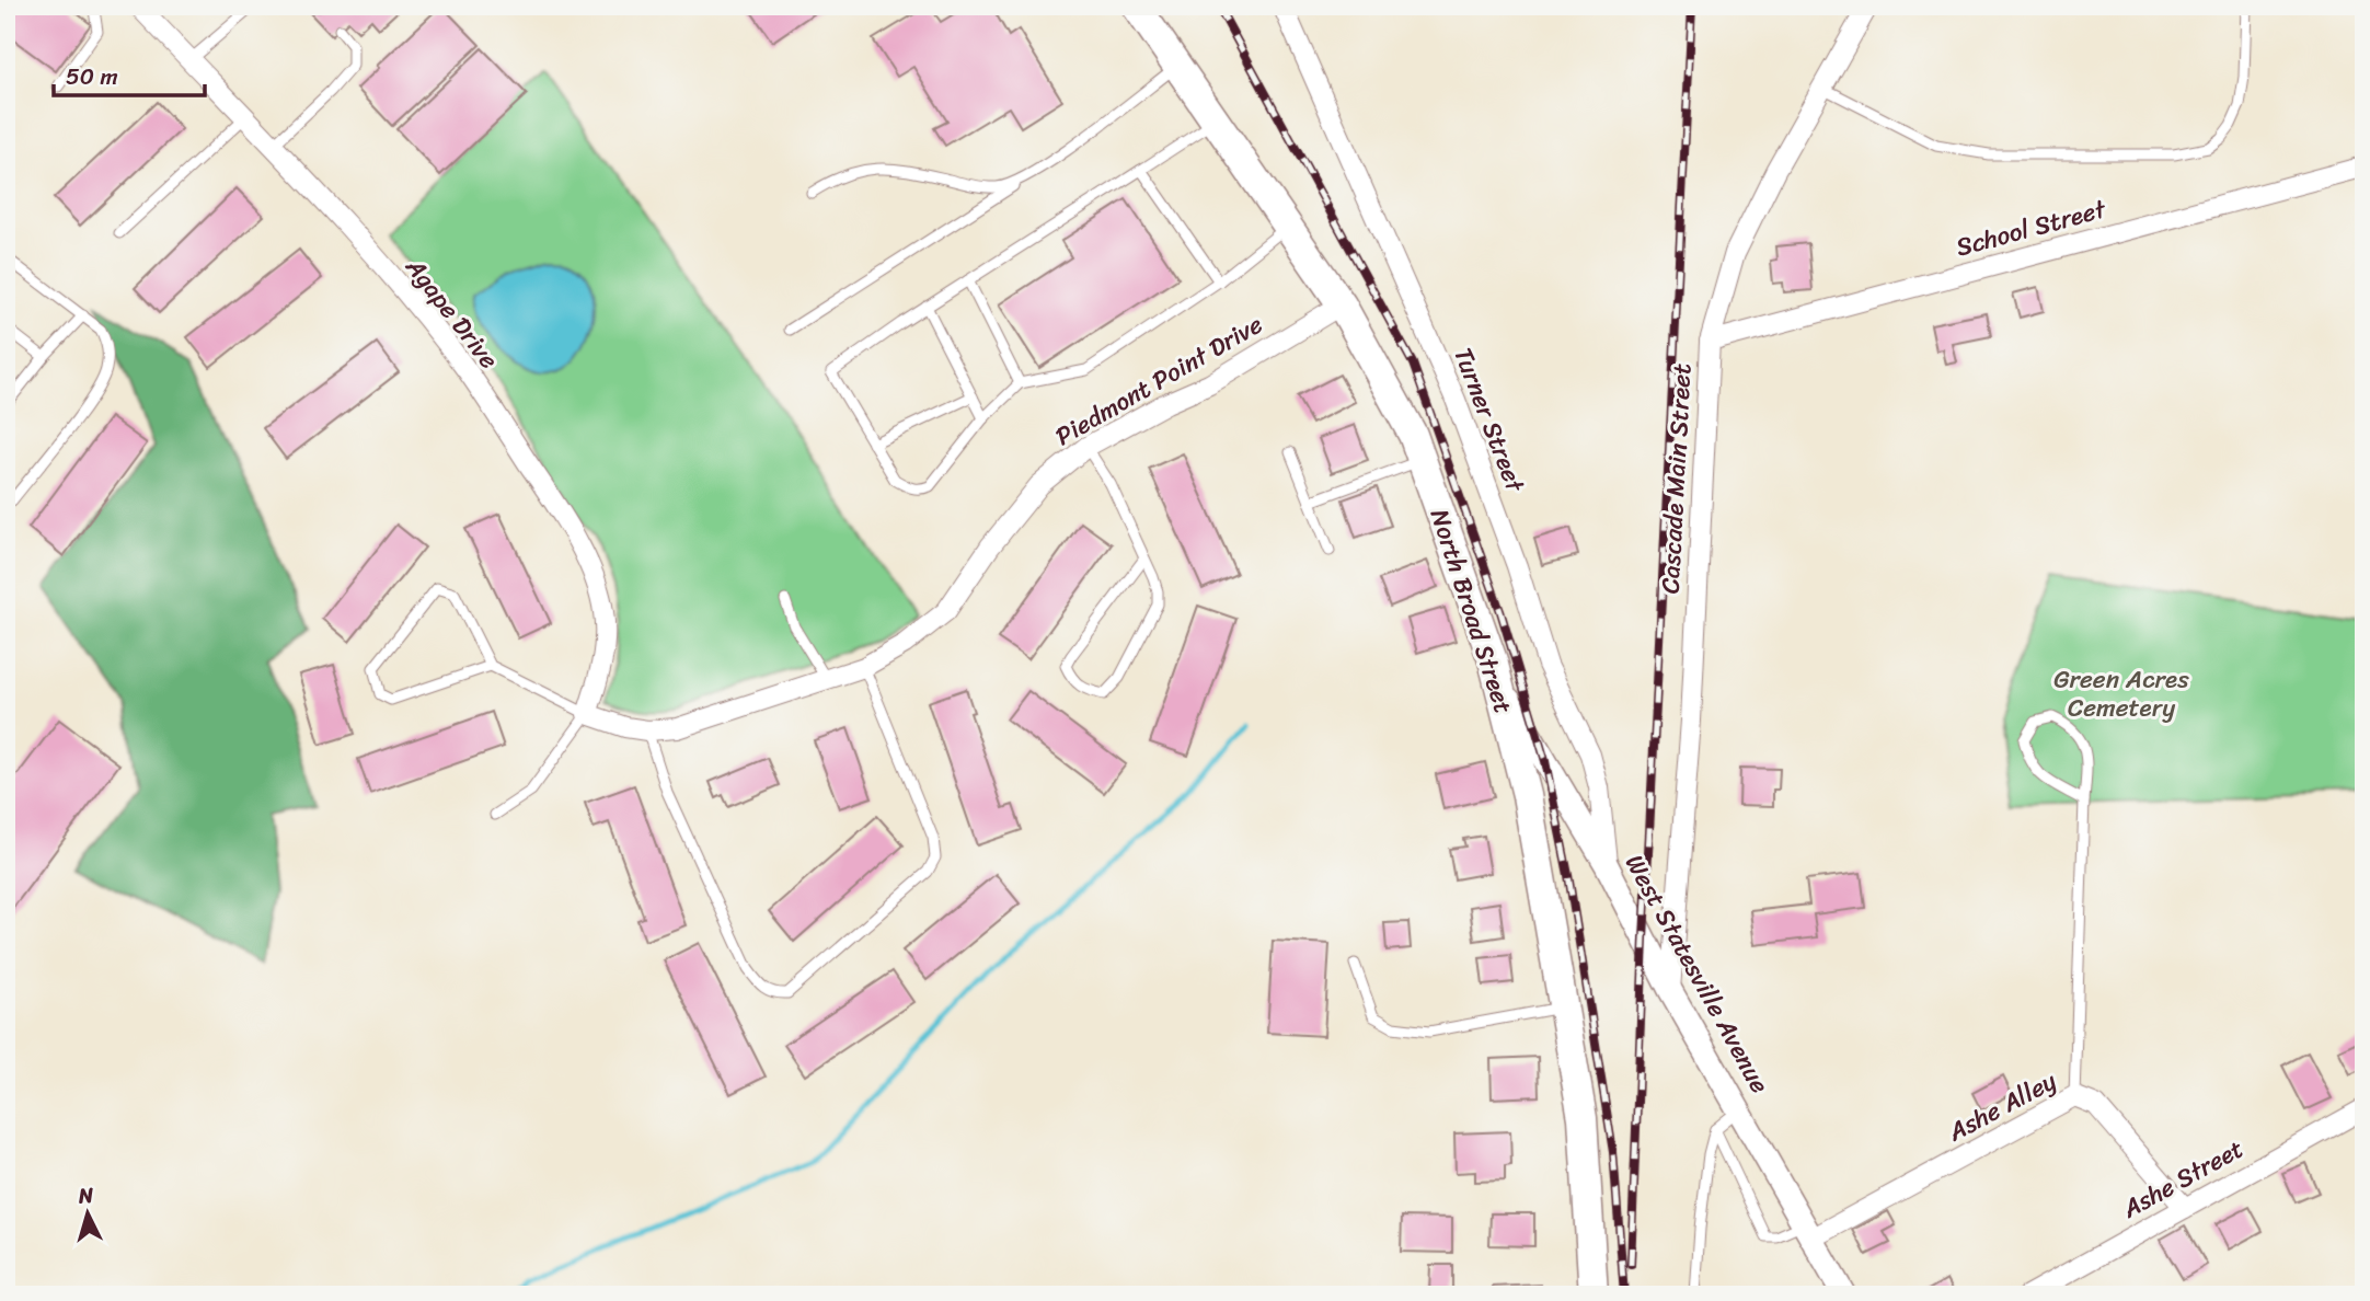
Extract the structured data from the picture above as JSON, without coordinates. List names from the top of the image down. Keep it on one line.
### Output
{"streets":{"main road":["North Broad Street"],"street":["School Street","Agape Drive","Piedmont Point Drive","Turner Street","Cascade Main Street","West Statesville Avenue","Ashe Alley","Ashe Street"]},"crossings":[["School Street","Cascade Main Street"],["Agape Drive","Piedmont Point Drive"],["Piedmont Point Drive","North Broad Street"],["Turner Street","West Statesville Avenue"],["Cascade Main Street","West Statesville Avenue"],["North Broad Street","West Statesville Avenue"],["West Statesville Avenue","Ashe Alley"],["Ashe Alley","Ashe Street"]],"parks":["Green Acres Cemetery"],"scale_bar":"50 m","north":"top"}
